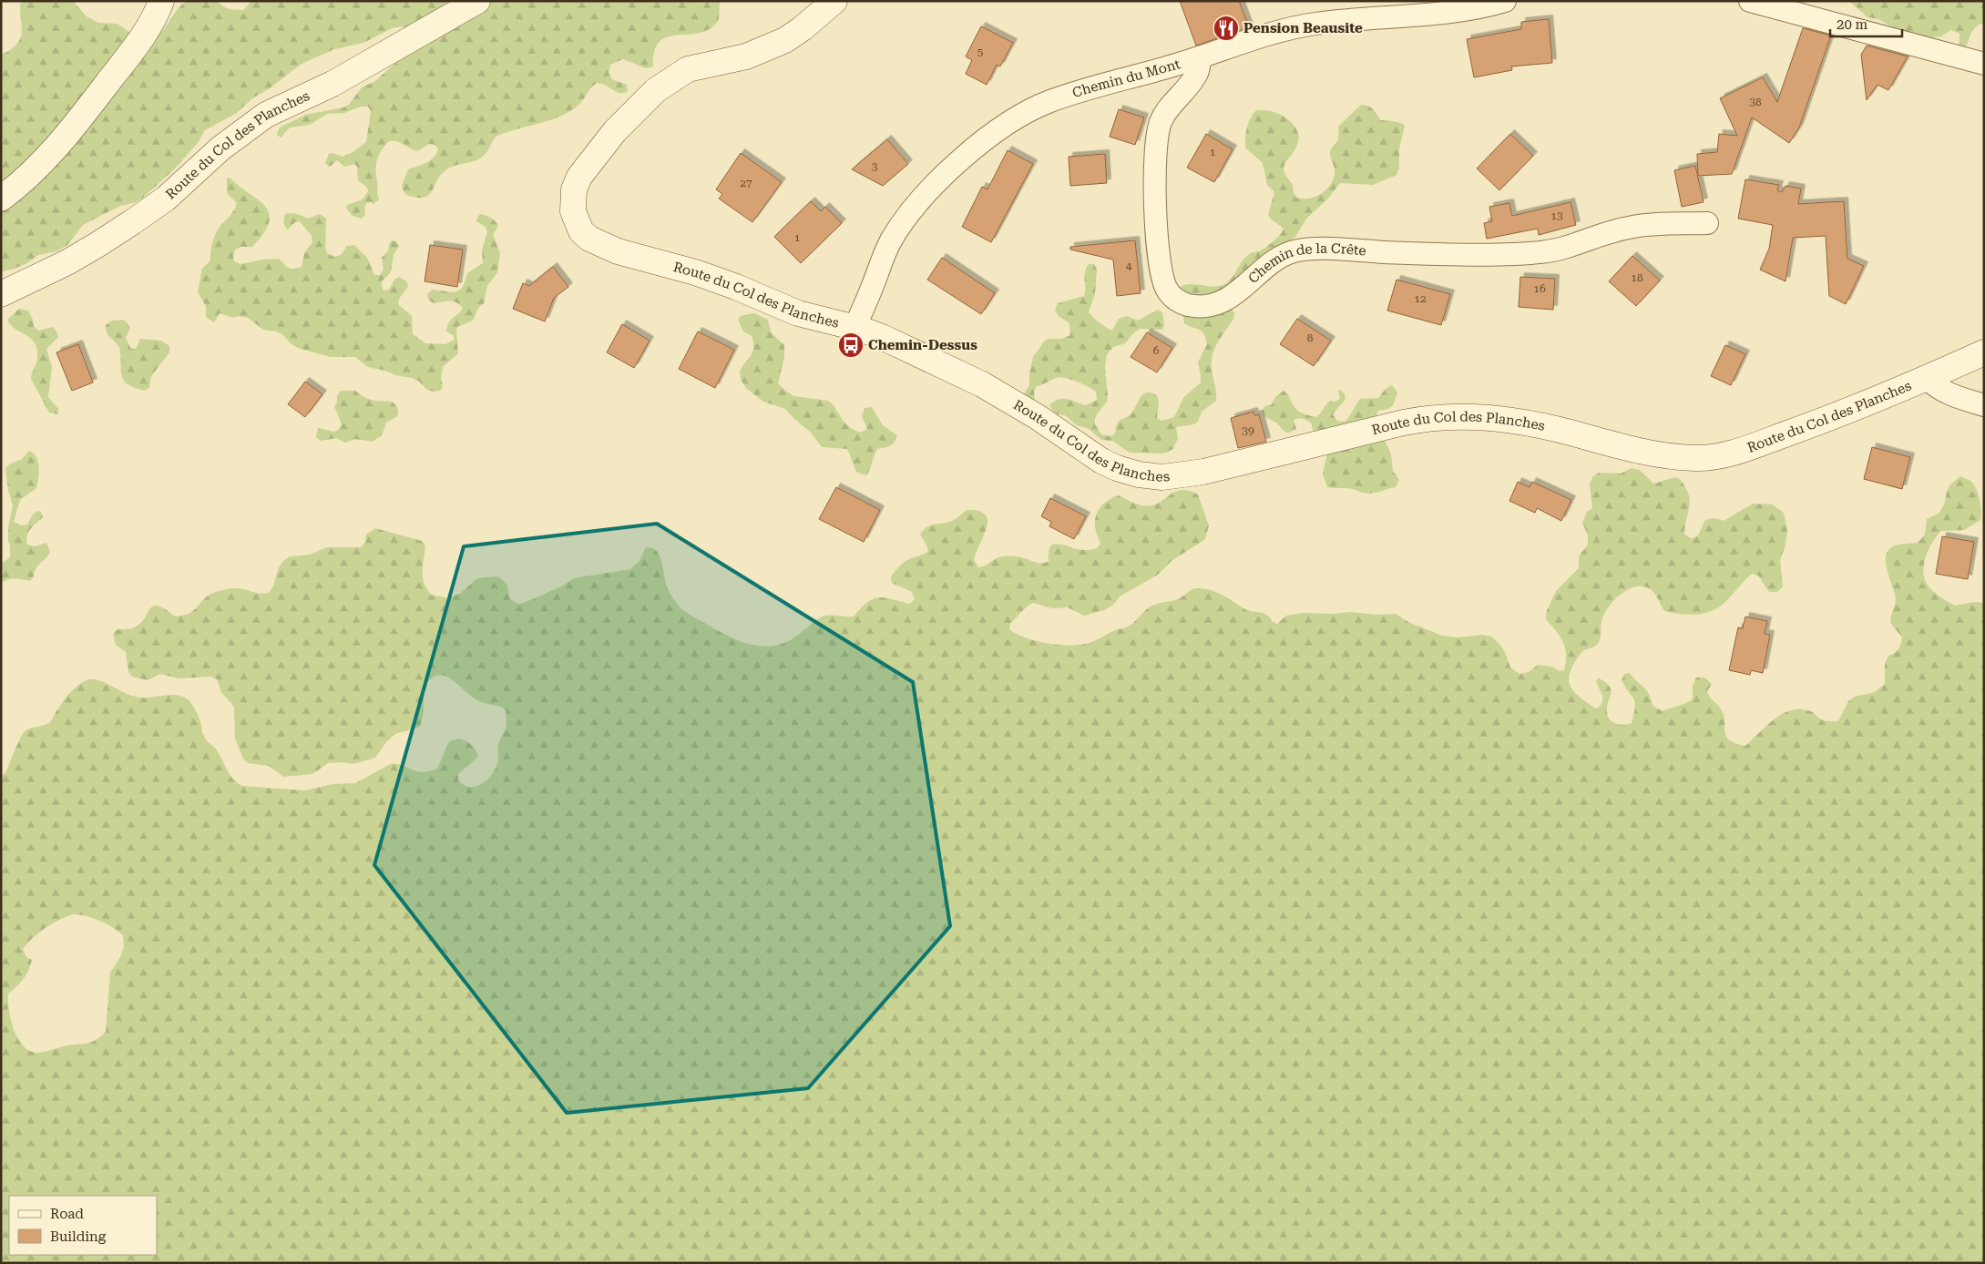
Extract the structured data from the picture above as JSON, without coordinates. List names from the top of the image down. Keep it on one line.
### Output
{"streets":{"street":["Chemin du Mont","Route du Col des Planches","Chemin de la Crête"]},"crossings":[["Chemin du Mont","Route du Col des Planches"],["Chemin du Mont","Chemin de la Crête"]],"places":{"restaurant":["Pension Beausite"],"bus stop":["Chemin-Dessus"]},"house_numbers":["5","38","1","3","27","13","1","4","18","16","12","8","6","39"],"legend":["Road","Building"],"scale_bar":"20 m"}
